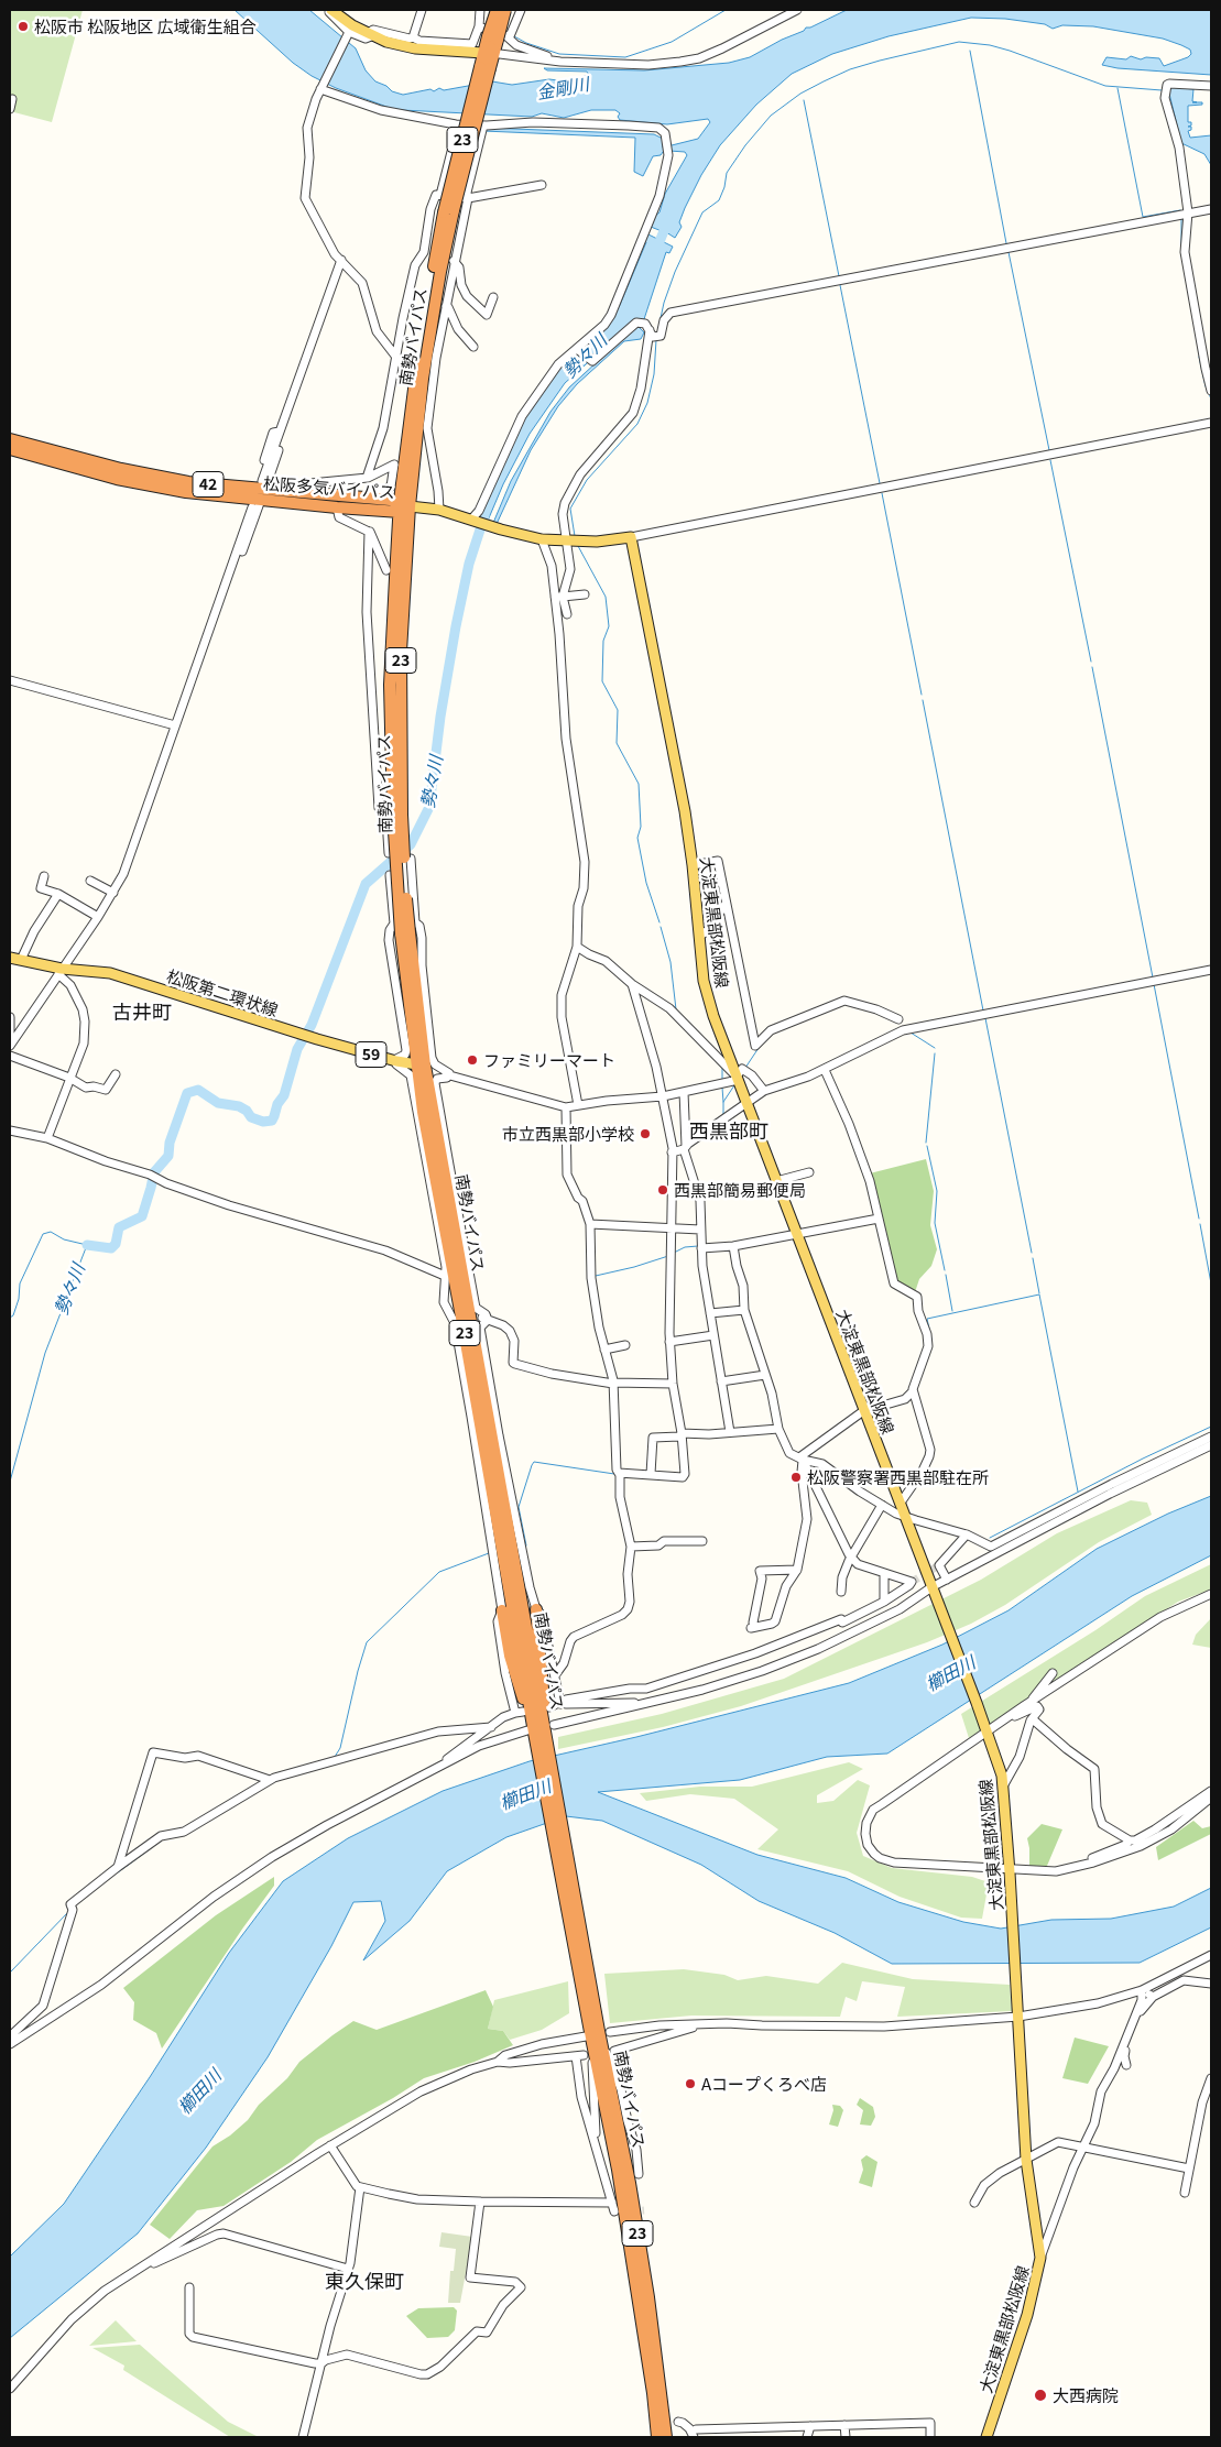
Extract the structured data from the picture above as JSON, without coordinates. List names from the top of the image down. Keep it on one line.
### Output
{"streets":{"highway":["23","南勢バイパス","42","松阪多気バイパス"],"main road":["大淀東黒部松阪線","松阪第二環状線","59"]},"crossings":[["南勢バイパス","松阪多気バイパス"],["南勢バイパス","松阪第二環状線"]],"districts":["古井町","西黒部町","東久保町"],"water":["金剛川","勢々川","櫛田川"],"places":["松阪市 松阪地区 広域衛生組合","ファミリーマート","市立西黒部小学校","西黒部簡易郵便局","松阪警察署西黒部駐在所","Aコープくろべ店","大西病院"]}
